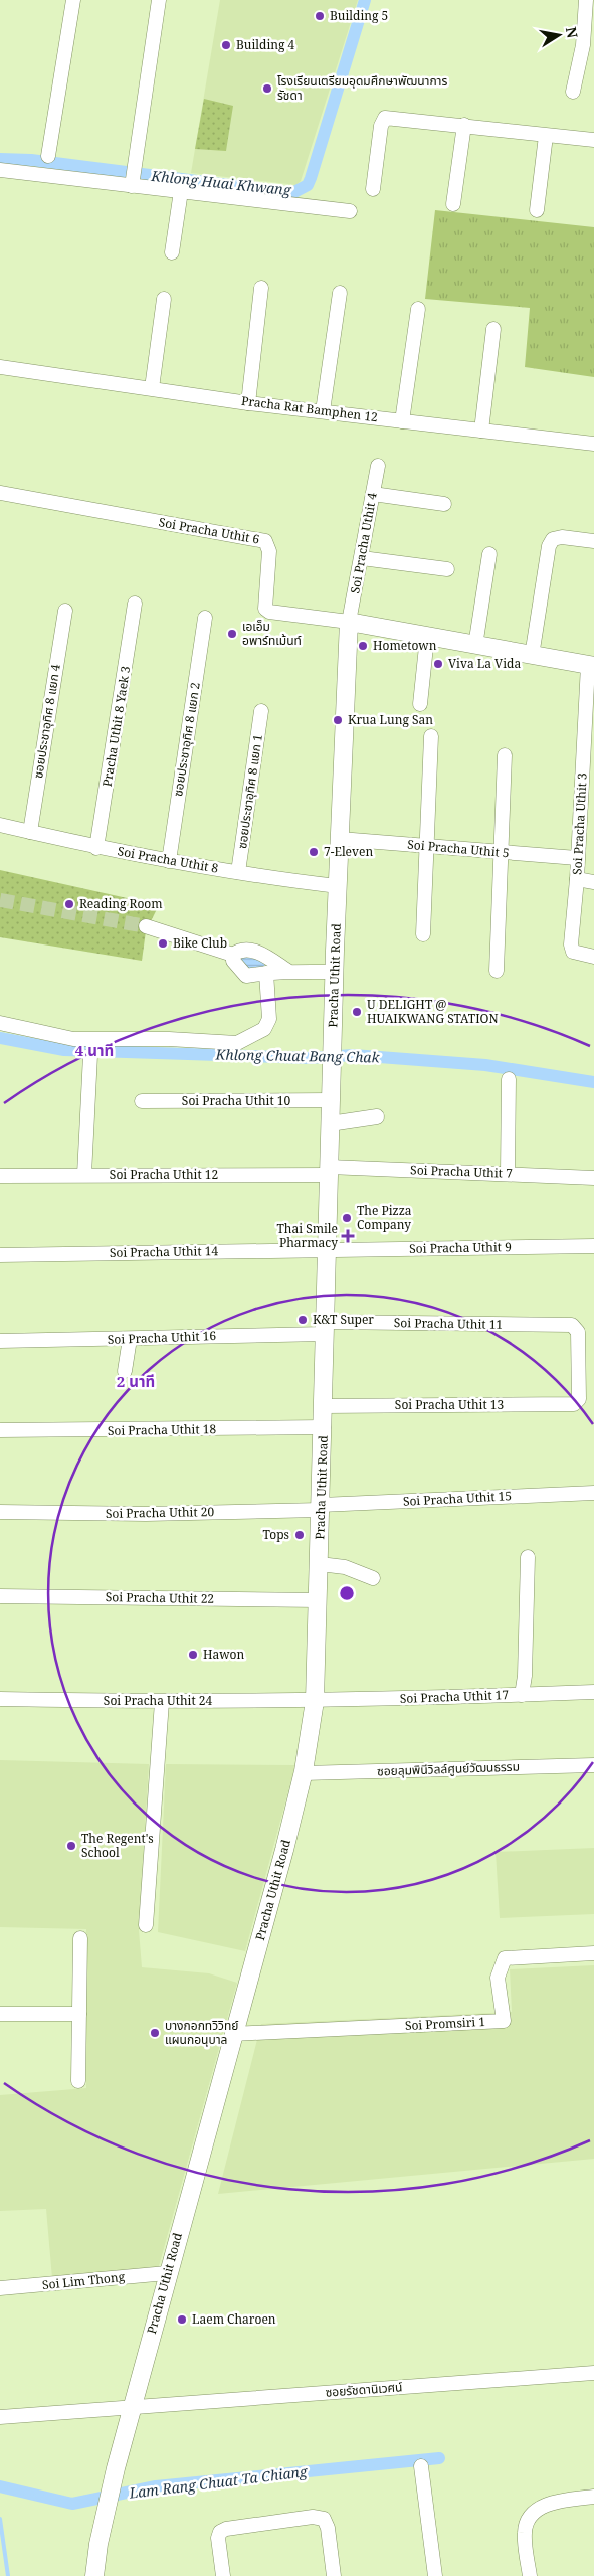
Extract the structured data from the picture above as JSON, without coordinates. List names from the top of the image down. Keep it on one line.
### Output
{"streets":{"main road":["Pracha Uthit Road"],"street":["Pracha Rat Bamphen 12","Soi Pracha Uthit 6","Soi Pracha Uthit 4","ซอยประชาอุทิศ 8 แยก 4","Pracha Uthit 8 Yaek 3","ซอยประชาอุทิศ 8 แยก 2","ซอยประชาอุทิศ 8 แยก 1","Soi Pracha Uthit 3","Soi Pracha Uthit 5","Soi Pracha Uthit 8","Soi Pracha Uthit 10","Soi Pracha Uthit 7","Soi Pracha Uthit 12","Soi Pracha Uthit 9","Soi Pracha Uthit 14","Soi Pracha Uthit 11","Soi Pracha Uthit 16","Soi Pracha Uthit 13","Soi Pracha Uthit 18","Soi Pracha Uthit 15","Soi Pracha Uthit 20","Soi Pracha Uthit 22","Soi Pracha Uthit 17","Soi Pracha Uthit 24","ซอยลุมพินีวิลล์ศูนย์วัฒนธรรม","Soi Promsiri 1","Soi Lim Thong","ซอยรัชดานิเวศน์"]},"crossings":[["Soi Pracha Uthit 6","Soi Pracha Uthit 4"],["Soi Pracha Uthit 6","Pracha Uthit Road"],["Soi Pracha Uthit 4","Pracha Uthit Road"],["ซอยประชาอุทิศ 8 แยก 4","Soi Pracha Uthit 8"],["Pracha Uthit 8 Yaek 3","Soi Pracha Uthit 8"],["ซอยประชาอุทิศ 8 แยก 2","Soi Pracha Uthit 8"],["ซอยประชาอุทิศ 8 แยก 1","Soi Pracha Uthit 8"],["Soi Pracha Uthit 3","Soi Pracha Uthit 5"],["Soi Pracha Uthit 5","Pracha Uthit Road"],["Soi Pracha Uthit 8","Pracha Uthit Road"],["Pracha Uthit Road","Soi Pracha Uthit 10"],["Pracha Uthit Road","Soi Pracha Uthit 7"],["Pracha Uthit Road","Soi Pracha Uthit 12"],["Pracha Uthit Road","Soi Pracha Uthit 9"],["Pracha Uthit Road","Soi Pracha Uthit 14"],["Pracha Uthit Road","Soi Pracha Uthit 11"],["Pracha Uthit Road","Soi Pracha Uthit 16"],["Pracha Uthit Road","Soi Pracha Uthit 13"],["Pracha Uthit Road","Soi Pracha Uthit 18"],["Pracha Uthit Road","Soi Pracha Uthit 15"],["Pracha Uthit Road","Soi Pracha Uthit 20"],["Pracha Uthit Road","Soi Pracha Uthit 22"],["Pracha Uthit Road","Soi Pracha Uthit 17"],["Pracha Uthit Road","Soi Pracha Uthit 24"],["Pracha Uthit Road","ซอยลุมพินีวิลล์ศูนย์วัฒนธรรม"],["Pracha Uthit Road","Soi Promsiri 1"],["Pracha Uthit Road","Soi Lim Thong"],["Pracha Uthit Road","ซอยรัชดานิเวศน์"],["Soi Pracha Uthit 7","Soi Pracha Uthit 12"],["Soi Pracha Uthit 9","Soi Pracha Uthit 14"],["Soi Pracha Uthit 11","Soi Pracha Uthit 16"],["Soi Pracha Uthit 11","Soi Pracha Uthit 13"],["Soi Pracha Uthit 15","Soi Pracha Uthit 20"],["Soi Pracha Uthit 17","Soi Pracha Uthit 24"]],"water":["Khlong Huai Khwang","Khlong Chuat Bang Chak","Lam Rang Chuat Ta Chiang"],"places":{"other":["Building 5","Building 4","โรงเรียนเตรียมอุดมศึกษาพัฒนาการ รัชดา","เอเอ็ม อพาร์ทเม้นท์","Hometown","Viva La Vida","Krua Lung San","7-Eleven","Reading Room","Bike Club","U DELIGHT @ HUAIKWANG STATION","The Pizza Company","K&T Super","Tops","Hawon","The Regent's School","บางกอกทวิวิทย์ แผนกอนุบาล","Laem Charoen"],"health":["Thai Smile Pharmacy"]},"north":"right","rings":["4 นาที","2 นาที"]}
